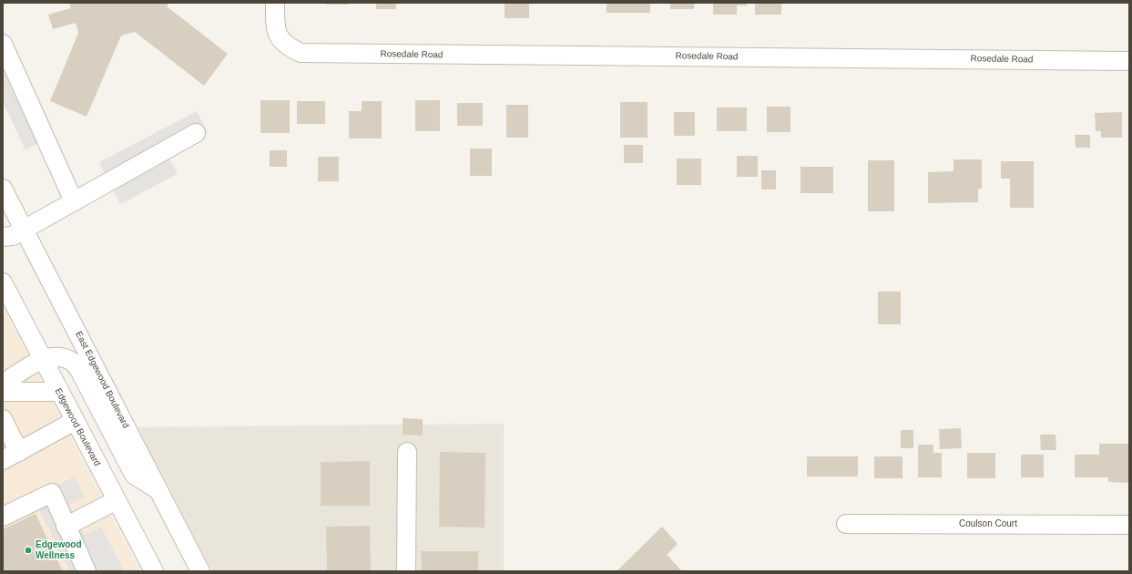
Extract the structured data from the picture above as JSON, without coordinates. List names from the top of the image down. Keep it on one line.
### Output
{"streets":{"street":["Rosedale Road","East Edgewood Boulevard","Edgewood Boulevard","Coulson Court"]},"places":["Edgewood Wellness"]}
